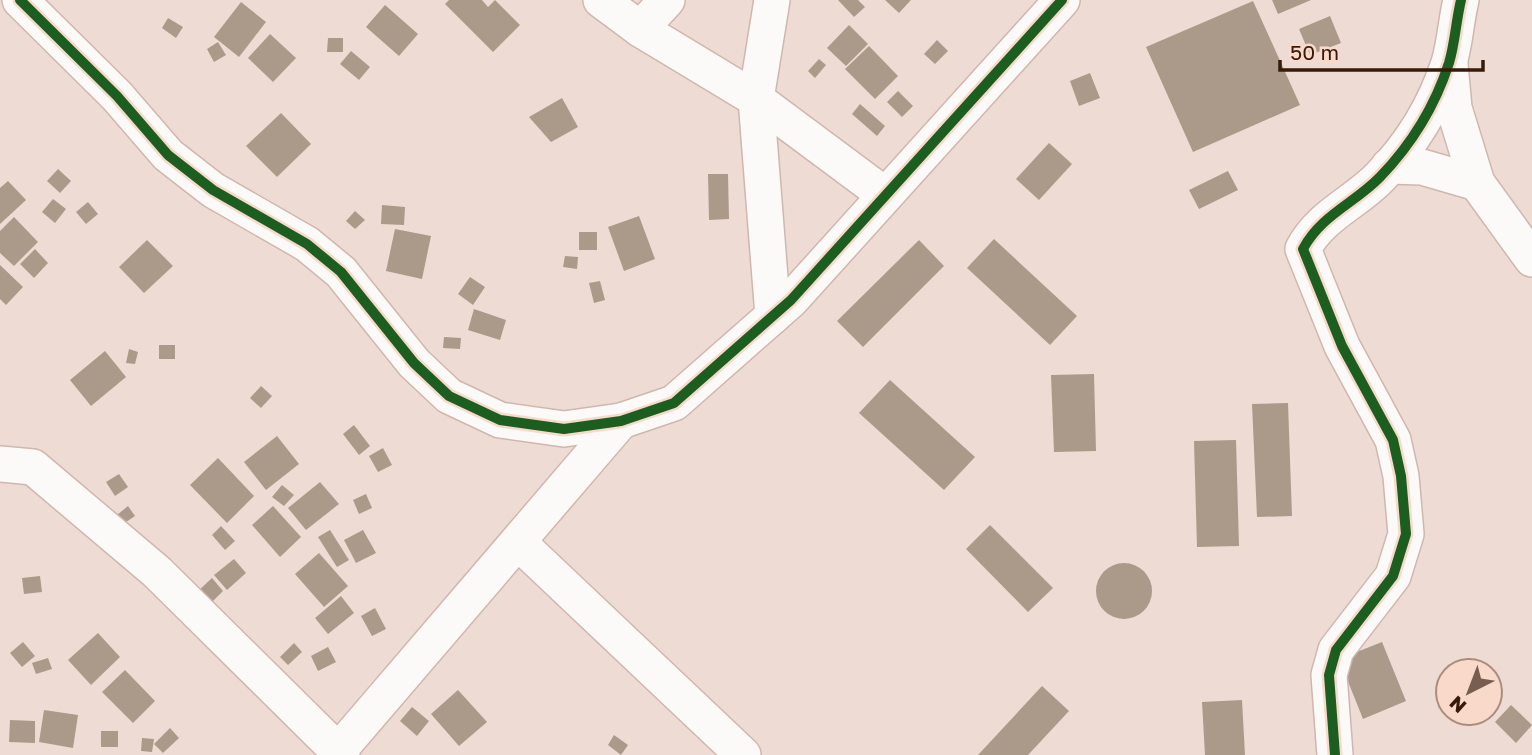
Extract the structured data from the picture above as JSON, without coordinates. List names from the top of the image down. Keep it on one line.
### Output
{"scale_bar":"50 m","north":"bottom left"}
